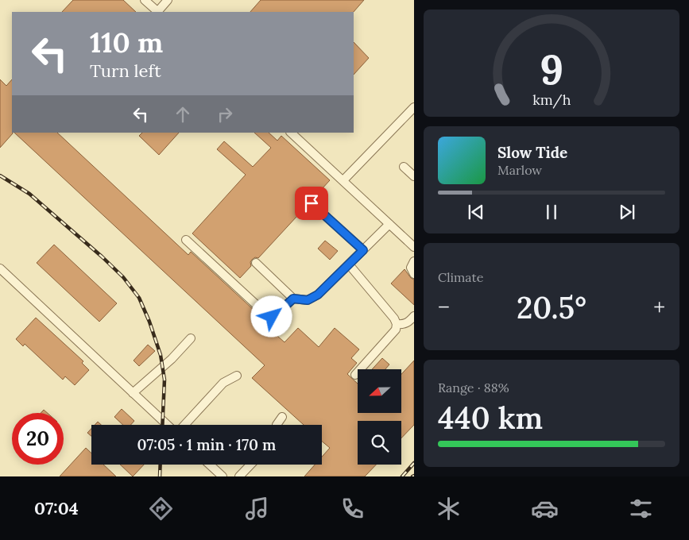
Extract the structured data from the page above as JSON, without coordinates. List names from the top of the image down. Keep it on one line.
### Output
{"north":"left","page":{"turn":["110 m","Turn left"],"song":["Slow Tide","Marlow"],"tile":["Climate",["Range · 88%","440 km"]],"heat":["−","20.5°","+"],"limit":"20","trip":"07:05 · 1 min · 170 m","tabs":"07:04","gauge":["9","km/h"]}}
